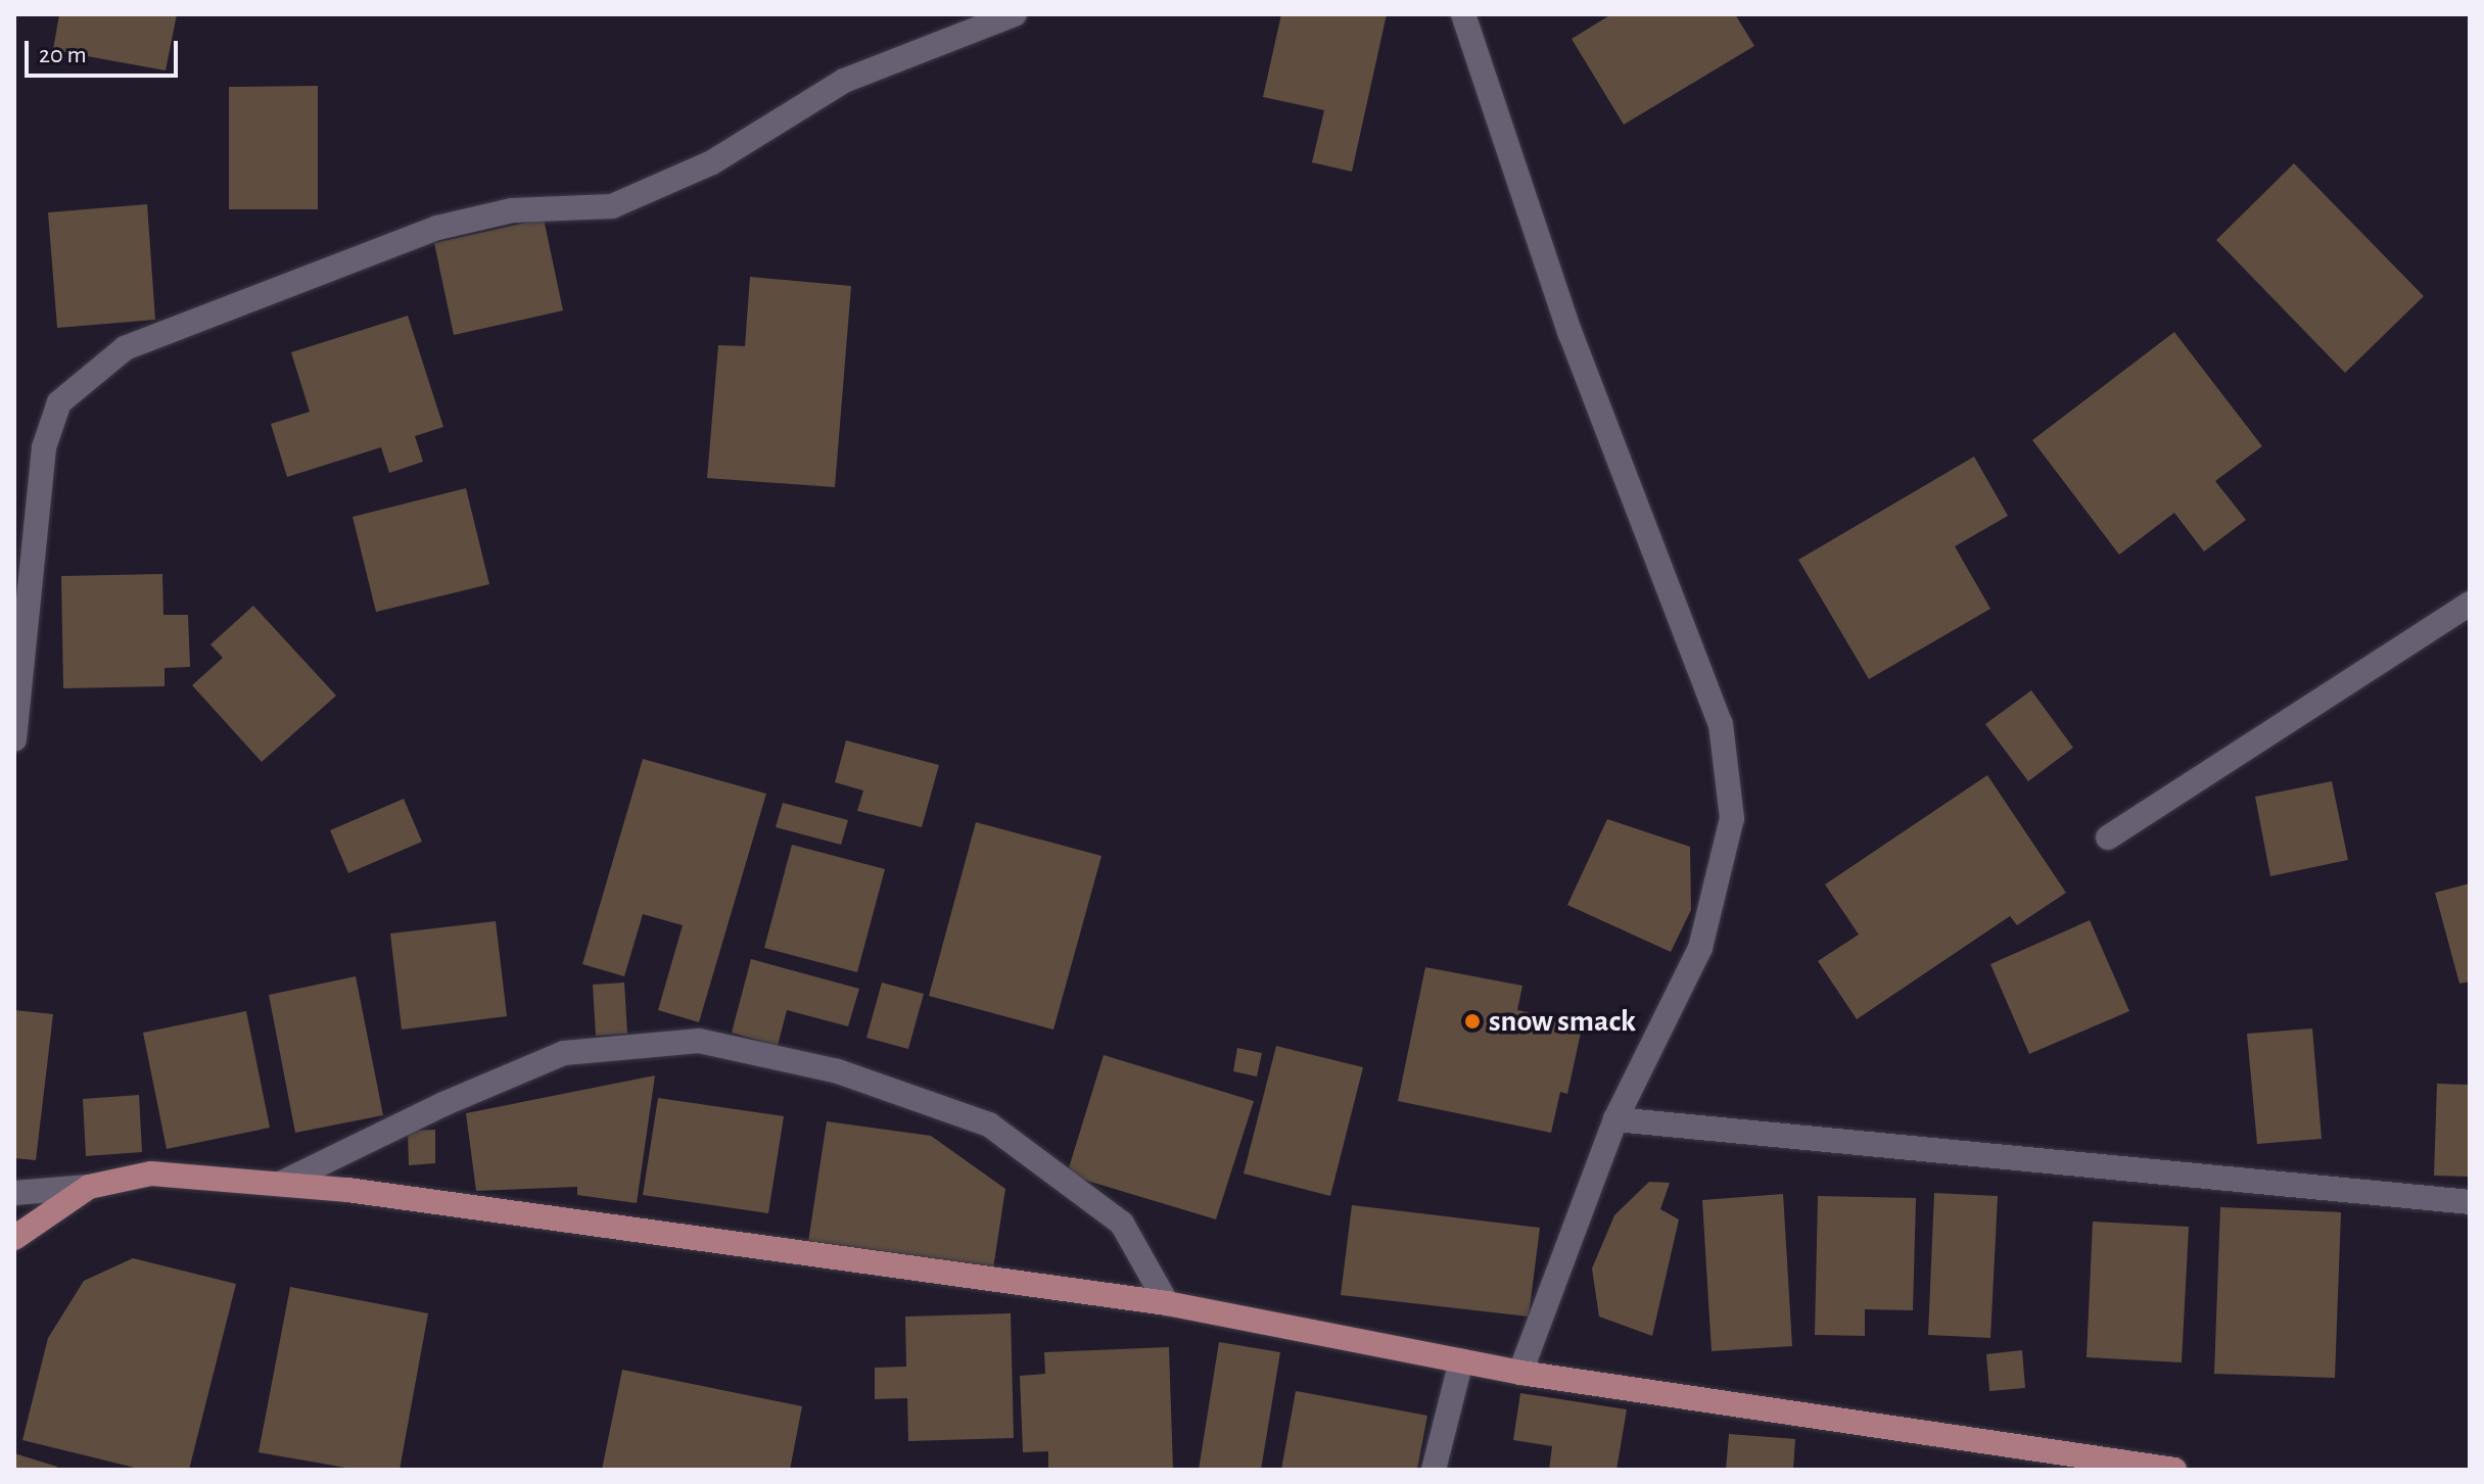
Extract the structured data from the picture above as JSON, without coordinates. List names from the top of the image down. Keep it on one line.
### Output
{"places":["snow smack"],"scale_bar":"20 m"}
